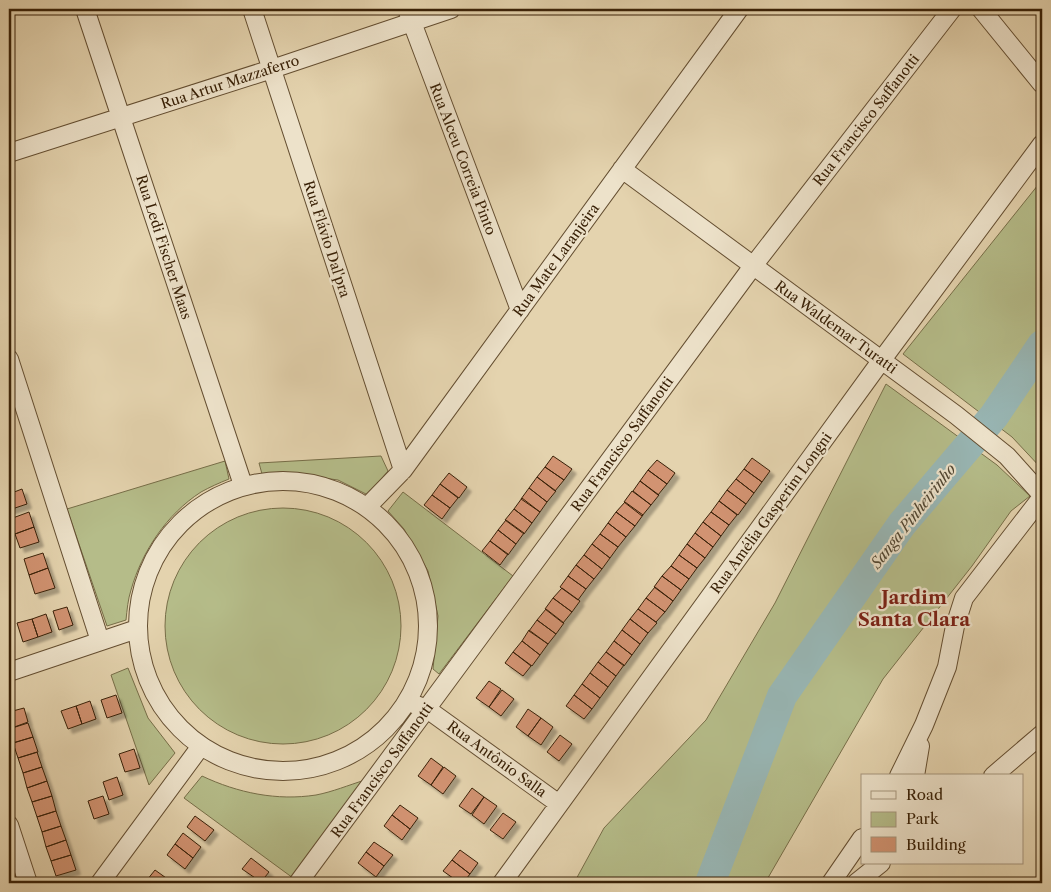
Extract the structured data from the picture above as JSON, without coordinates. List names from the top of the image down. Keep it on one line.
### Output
{"streets":{"street":["Rua Artur Mazzaferro","Rua Francisco Saffanotti","Rua Alceu Correia Pinto","Rua Flávio Dal'pra","Rua Ledi Fischer Maas","Rua Mate Laranjeira","Rua Waldemar Turatti","Rua Amélia Gasperim Longni","Rua Antônio Salla"]},"crossings":[["Rua Artur Mazzaferro","Rua Alceu Correia Pinto"],["Rua Artur Mazzaferro","Rua Flávio Dal'pra"],["Rua Artur Mazzaferro","Rua Ledi Fischer Maas"],["Rua Francisco Saffanotti","Rua Waldemar Turatti"],["Rua Francisco Saffanotti","Rua Antônio Salla"],["Rua Alceu Correia Pinto","Rua Mate Laranjeira"],["Rua Flávio Dal'pra","Rua Mate Laranjeira"],["Rua Mate Laranjeira","Rua Waldemar Turatti"],["Rua Waldemar Turatti","Rua Amélia Gasperim Longni"],["Rua Amélia Gasperim Longni","Rua Antônio Salla"]],"districts":["Jardim Santa Clara"],"water":["Sanga Pinheirinho"],"legend":["Road","Park","Building"]}
